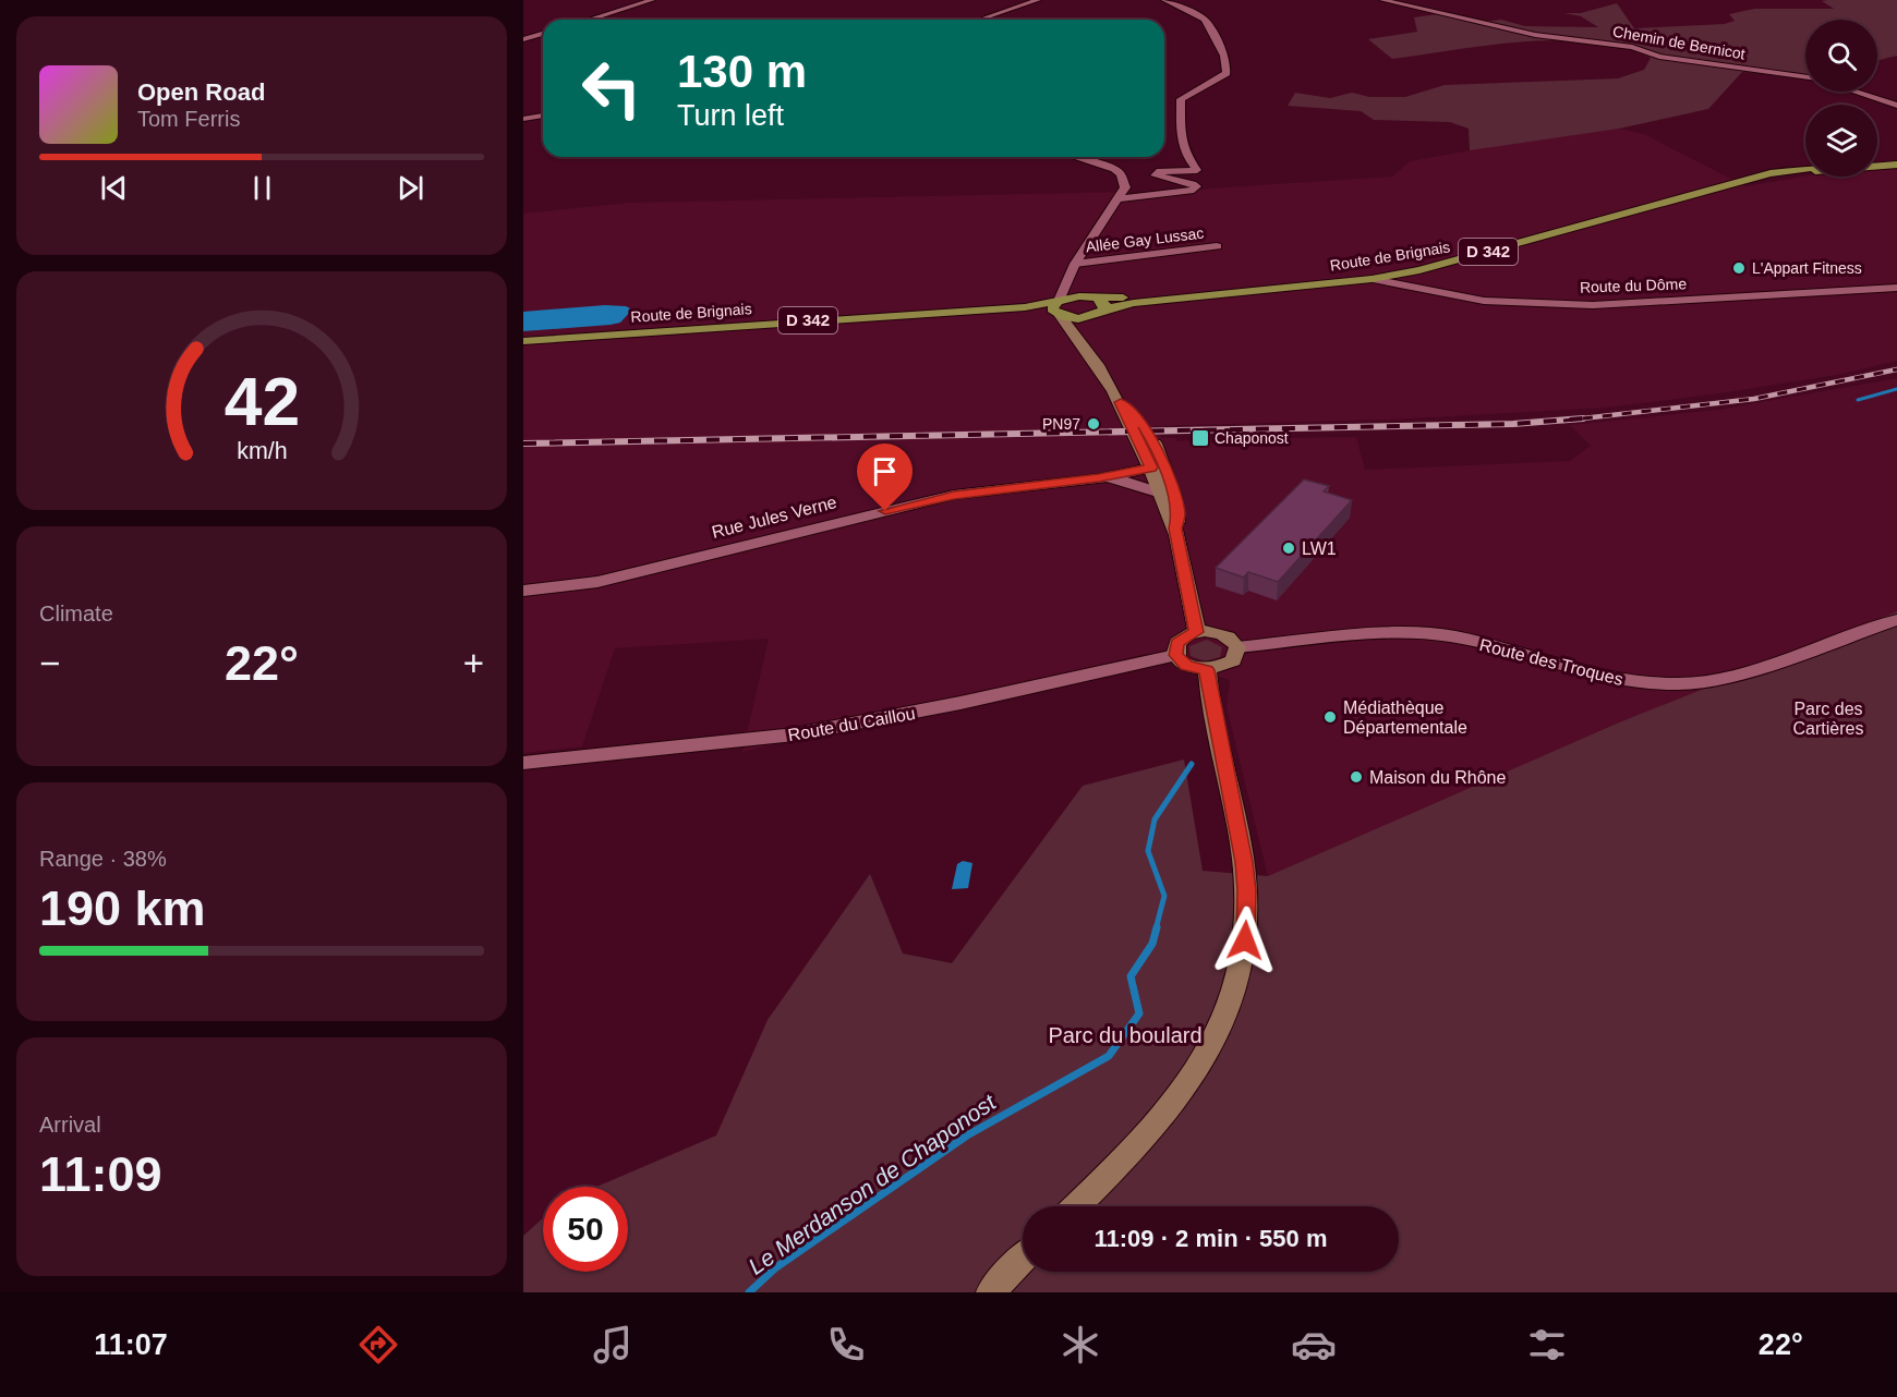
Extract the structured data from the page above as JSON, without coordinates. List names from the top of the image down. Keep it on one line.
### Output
{"streets":{"main road":["D 342","Route de Brignais"],"street":["Chemin de Bernicot","Allée Gay Lussac","Route du Dôme","Rue Jules Verne","Route des Troques","Route du Caillou"]},"crossings":[["Route de Brignais","Route du Dôme"],["Route des Troques","Route du Caillou"]],"water":["Le Merdanson de Chaponost"],"parks":["Parc des Cartières","Parc du boulard"],"places":{"other":["L'Appart Fitness","PN97","LW1","Médiathèque Départementale","Maison du Rhône"],"transit":["Chaponost"]},"page":{"turn":["130 m","Turn left"],"song":["Open Road","Tom Ferris"],"tile":["Climate",["Range · 38%","190 km"],["Arrival","11:09"]],"heat":["−","22°","+"],"limit":"50","trip":"11:09 · 2 min · 550 m","tabs":["11:07","22°"],"gauge":["42","km/h"]}}
